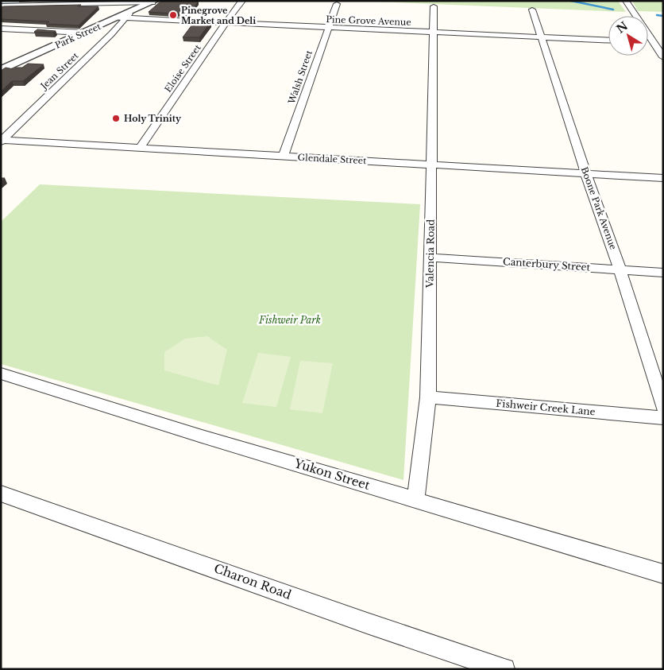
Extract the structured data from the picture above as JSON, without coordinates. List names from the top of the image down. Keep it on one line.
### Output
{"streets":{"street":["Pine Grove Avenue","Park Street","Eloise Street","Jean Street","Walsh Street","Glendale Street","Boone Park Avenue","Valencia Road","Canterbury Street","Fishweir Creek Lane","Yukon Street","Charon Road"]},"crossings":[["Pine Grove Avenue","Park Street"],["Pine Grove Avenue","Eloise Street"],["Pine Grove Avenue","Jean Street"],["Pine Grove Avenue","Walsh Street"],["Pine Grove Avenue","Boone Park Avenue"],["Pine Grove Avenue","Valencia Road"],["Park Street","Jean Street"],["Eloise Street","Glendale Street"],["Jean Street","Glendale Street"],["Walsh Street","Glendale Street"],["Glendale Street","Boone Park Avenue"],["Glendale Street","Valencia Road"],["Boone Park Avenue","Canterbury Street"],["Valencia Road","Canterbury Street"],["Valencia Road","Fishweir Creek Lane"],["Valencia Road","Yukon Street"]],"parks":["Fishweir Park"],"places":["Pinegrove Market and Deli","Holy Trinity"],"north":"top left"}
